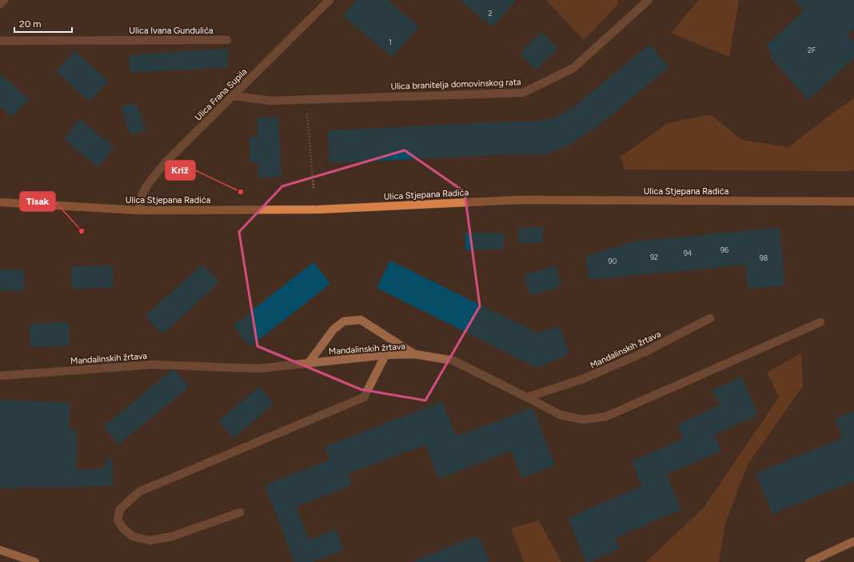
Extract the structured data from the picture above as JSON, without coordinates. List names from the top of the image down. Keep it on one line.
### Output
{"streets":{"main road":["Ulica Stjepana Radića"],"street":["Ulica Ivana Gundulića","Ulica branitelja domovinskog rata","Ulica Frana Supila","Mandalinskih žrtava"]},"crossings":[["Ulica branitelja domovinskog rata","Ulica Frana Supila"],["Ulica Frana Supila","Ulica Stjepana Radića"]],"places":["Križ","Tisak"],"house_numbers":["2","1","2F","96","94","92","98","90"],"scale_bar":"20 m"}
